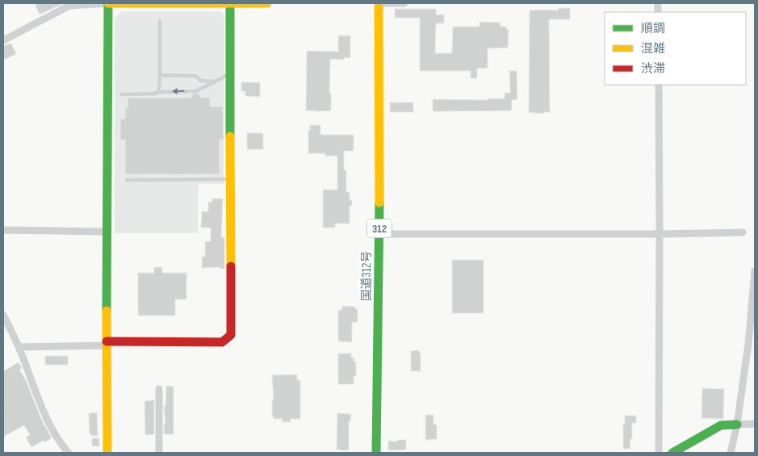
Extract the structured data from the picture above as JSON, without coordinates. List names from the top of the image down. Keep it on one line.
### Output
{"streets":{"main road":["312","国道312号"]},"legend":["順調","混雑","渋滞"]}
